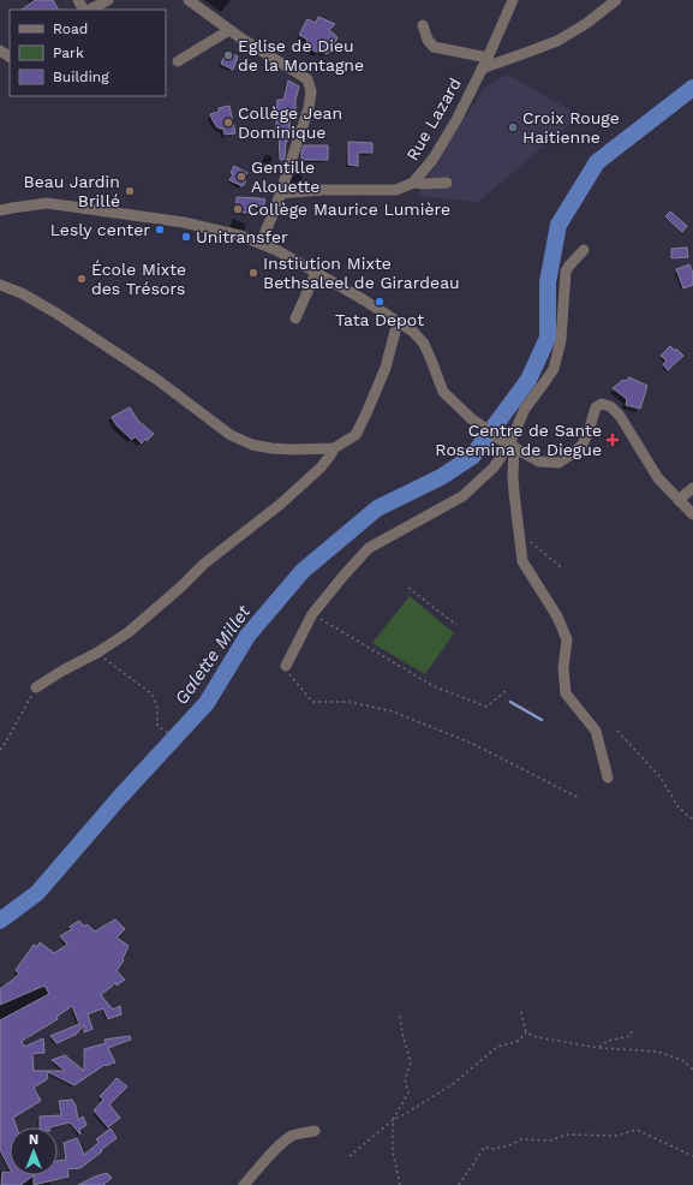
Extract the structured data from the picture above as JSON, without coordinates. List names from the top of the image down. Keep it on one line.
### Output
{"streets":{"street":["Rue Lazard"]},"water":["Galette Millet"],"places":{"other":["Eglise de Dieu de la Montagne","Collège Jean Dominique","Croix Rouge Haitienne","Gentille Alouette","Beau Jardin Brillé","Collège Maurice Lumière","Lesly center","Unitransfer","Instiution Mixte Bethsaleel de Girardeau","École Mixte des Trésors","Tata Depot"],"health":["Centre de Sante Rosemina de Diegue"]},"legend":["Road","Park","Building"],"north":"top"}
